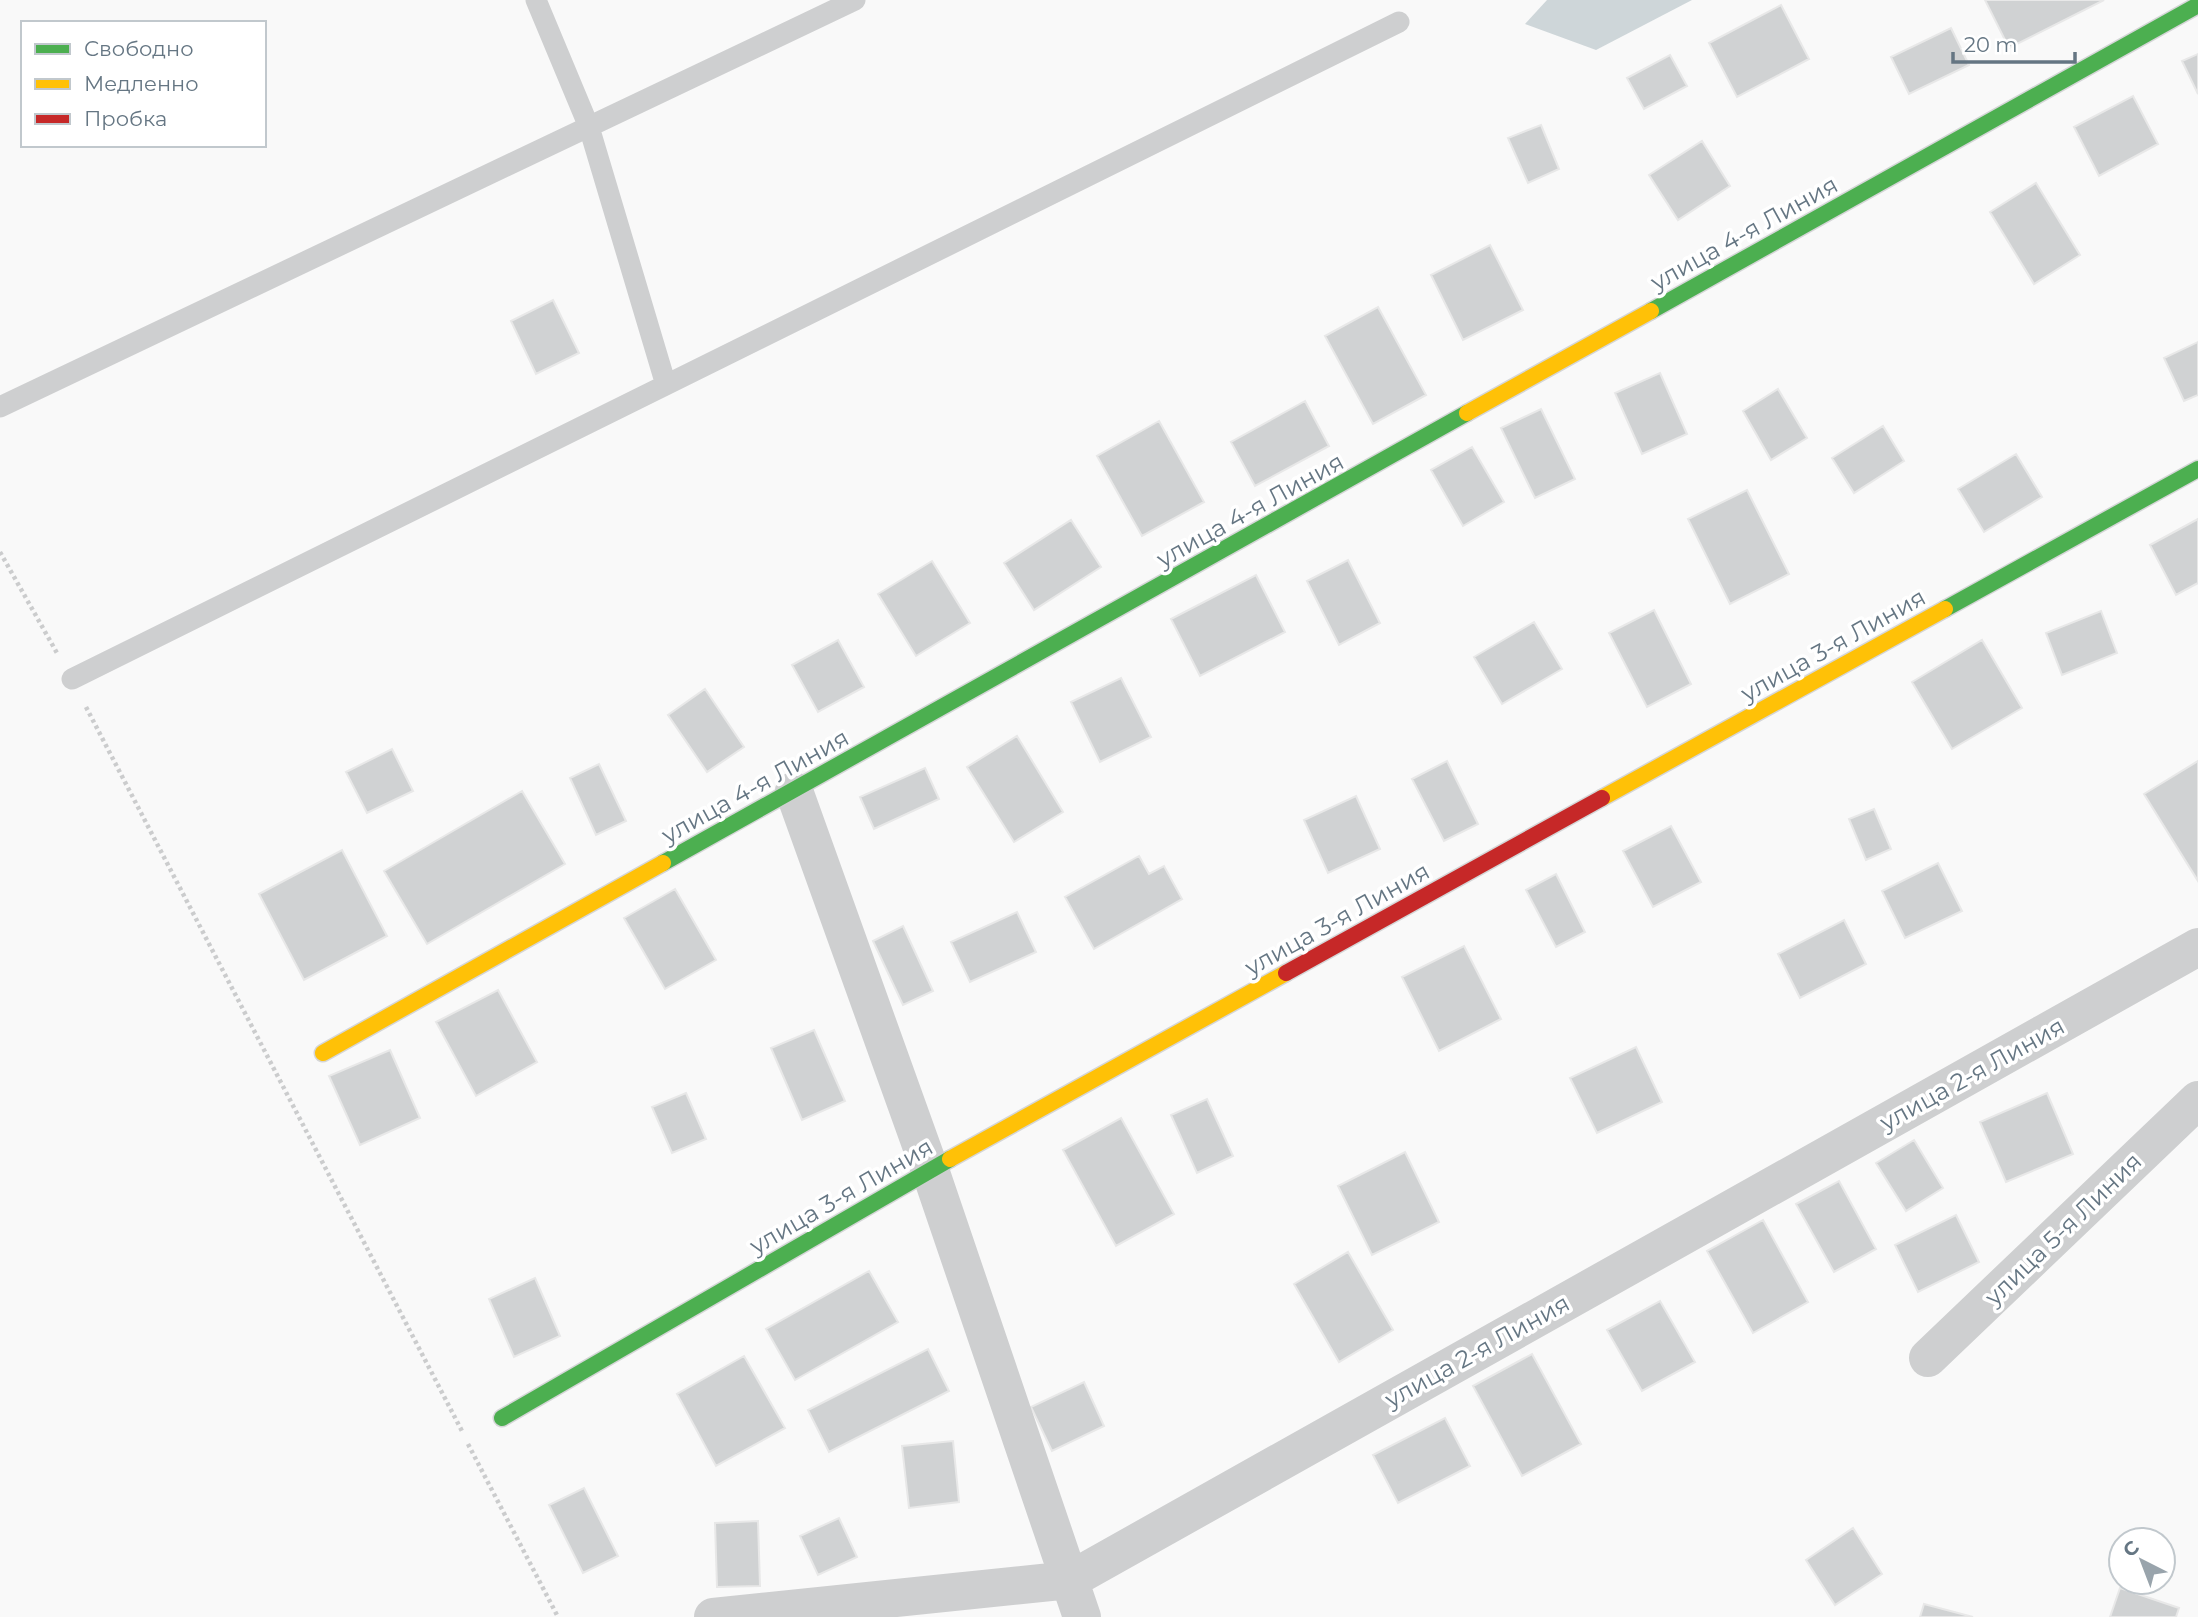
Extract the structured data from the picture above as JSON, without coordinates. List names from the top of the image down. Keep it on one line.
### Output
{"streets":{"street":["улица 4-я Линия","улица 3-я Линия","улица 2-я Линия","улица 5-я Линия"]},"legend":["Свободно","Медленно","Пробка"],"scale_bar":"20 m","north":"top left"}
